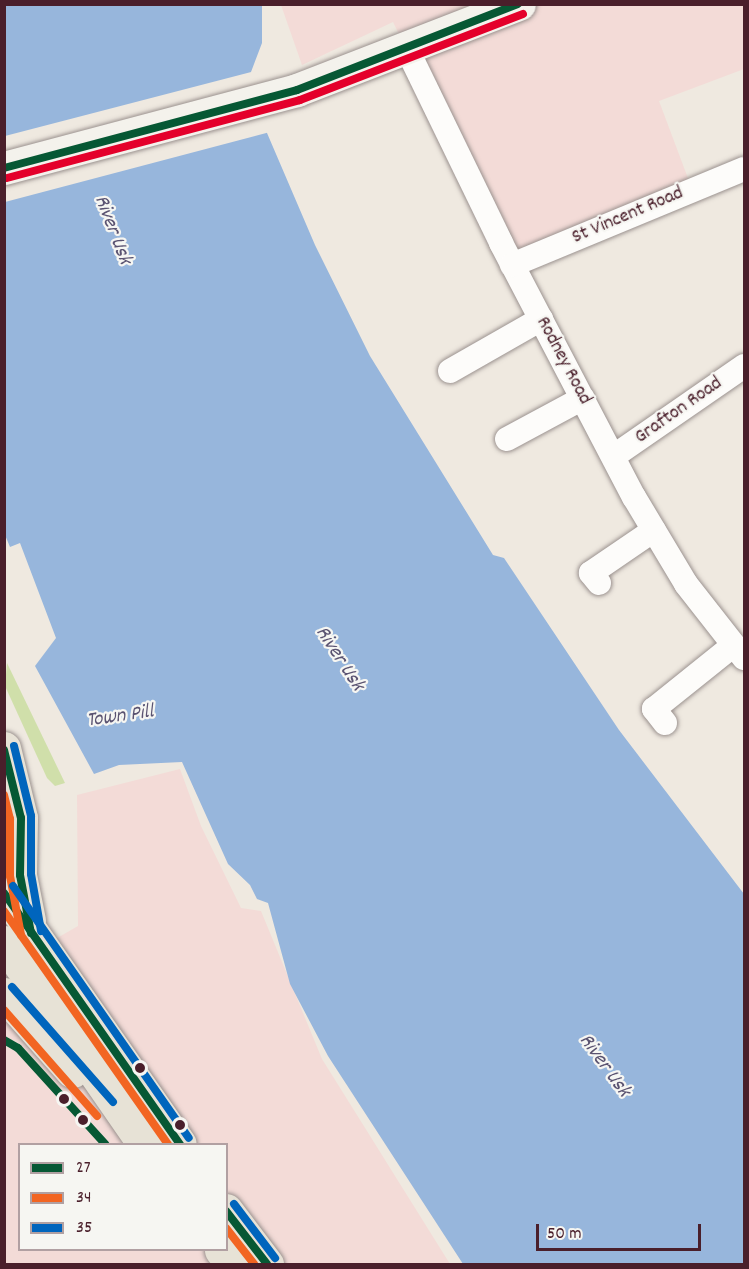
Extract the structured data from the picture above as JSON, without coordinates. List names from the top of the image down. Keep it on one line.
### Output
{"streets":{"street":["St Vincent Road","Rodney Road","Grafton Road"]},"crossings":[["St Vincent Road","Rodney Road"],["Rodney Road","Grafton Road"]],"water":["River Usk","Town Pill"],"lines":["transit line 27","transit line 35","transit line 34"],"legend":["27","34","35"],"scale_bar":"50 m"}
